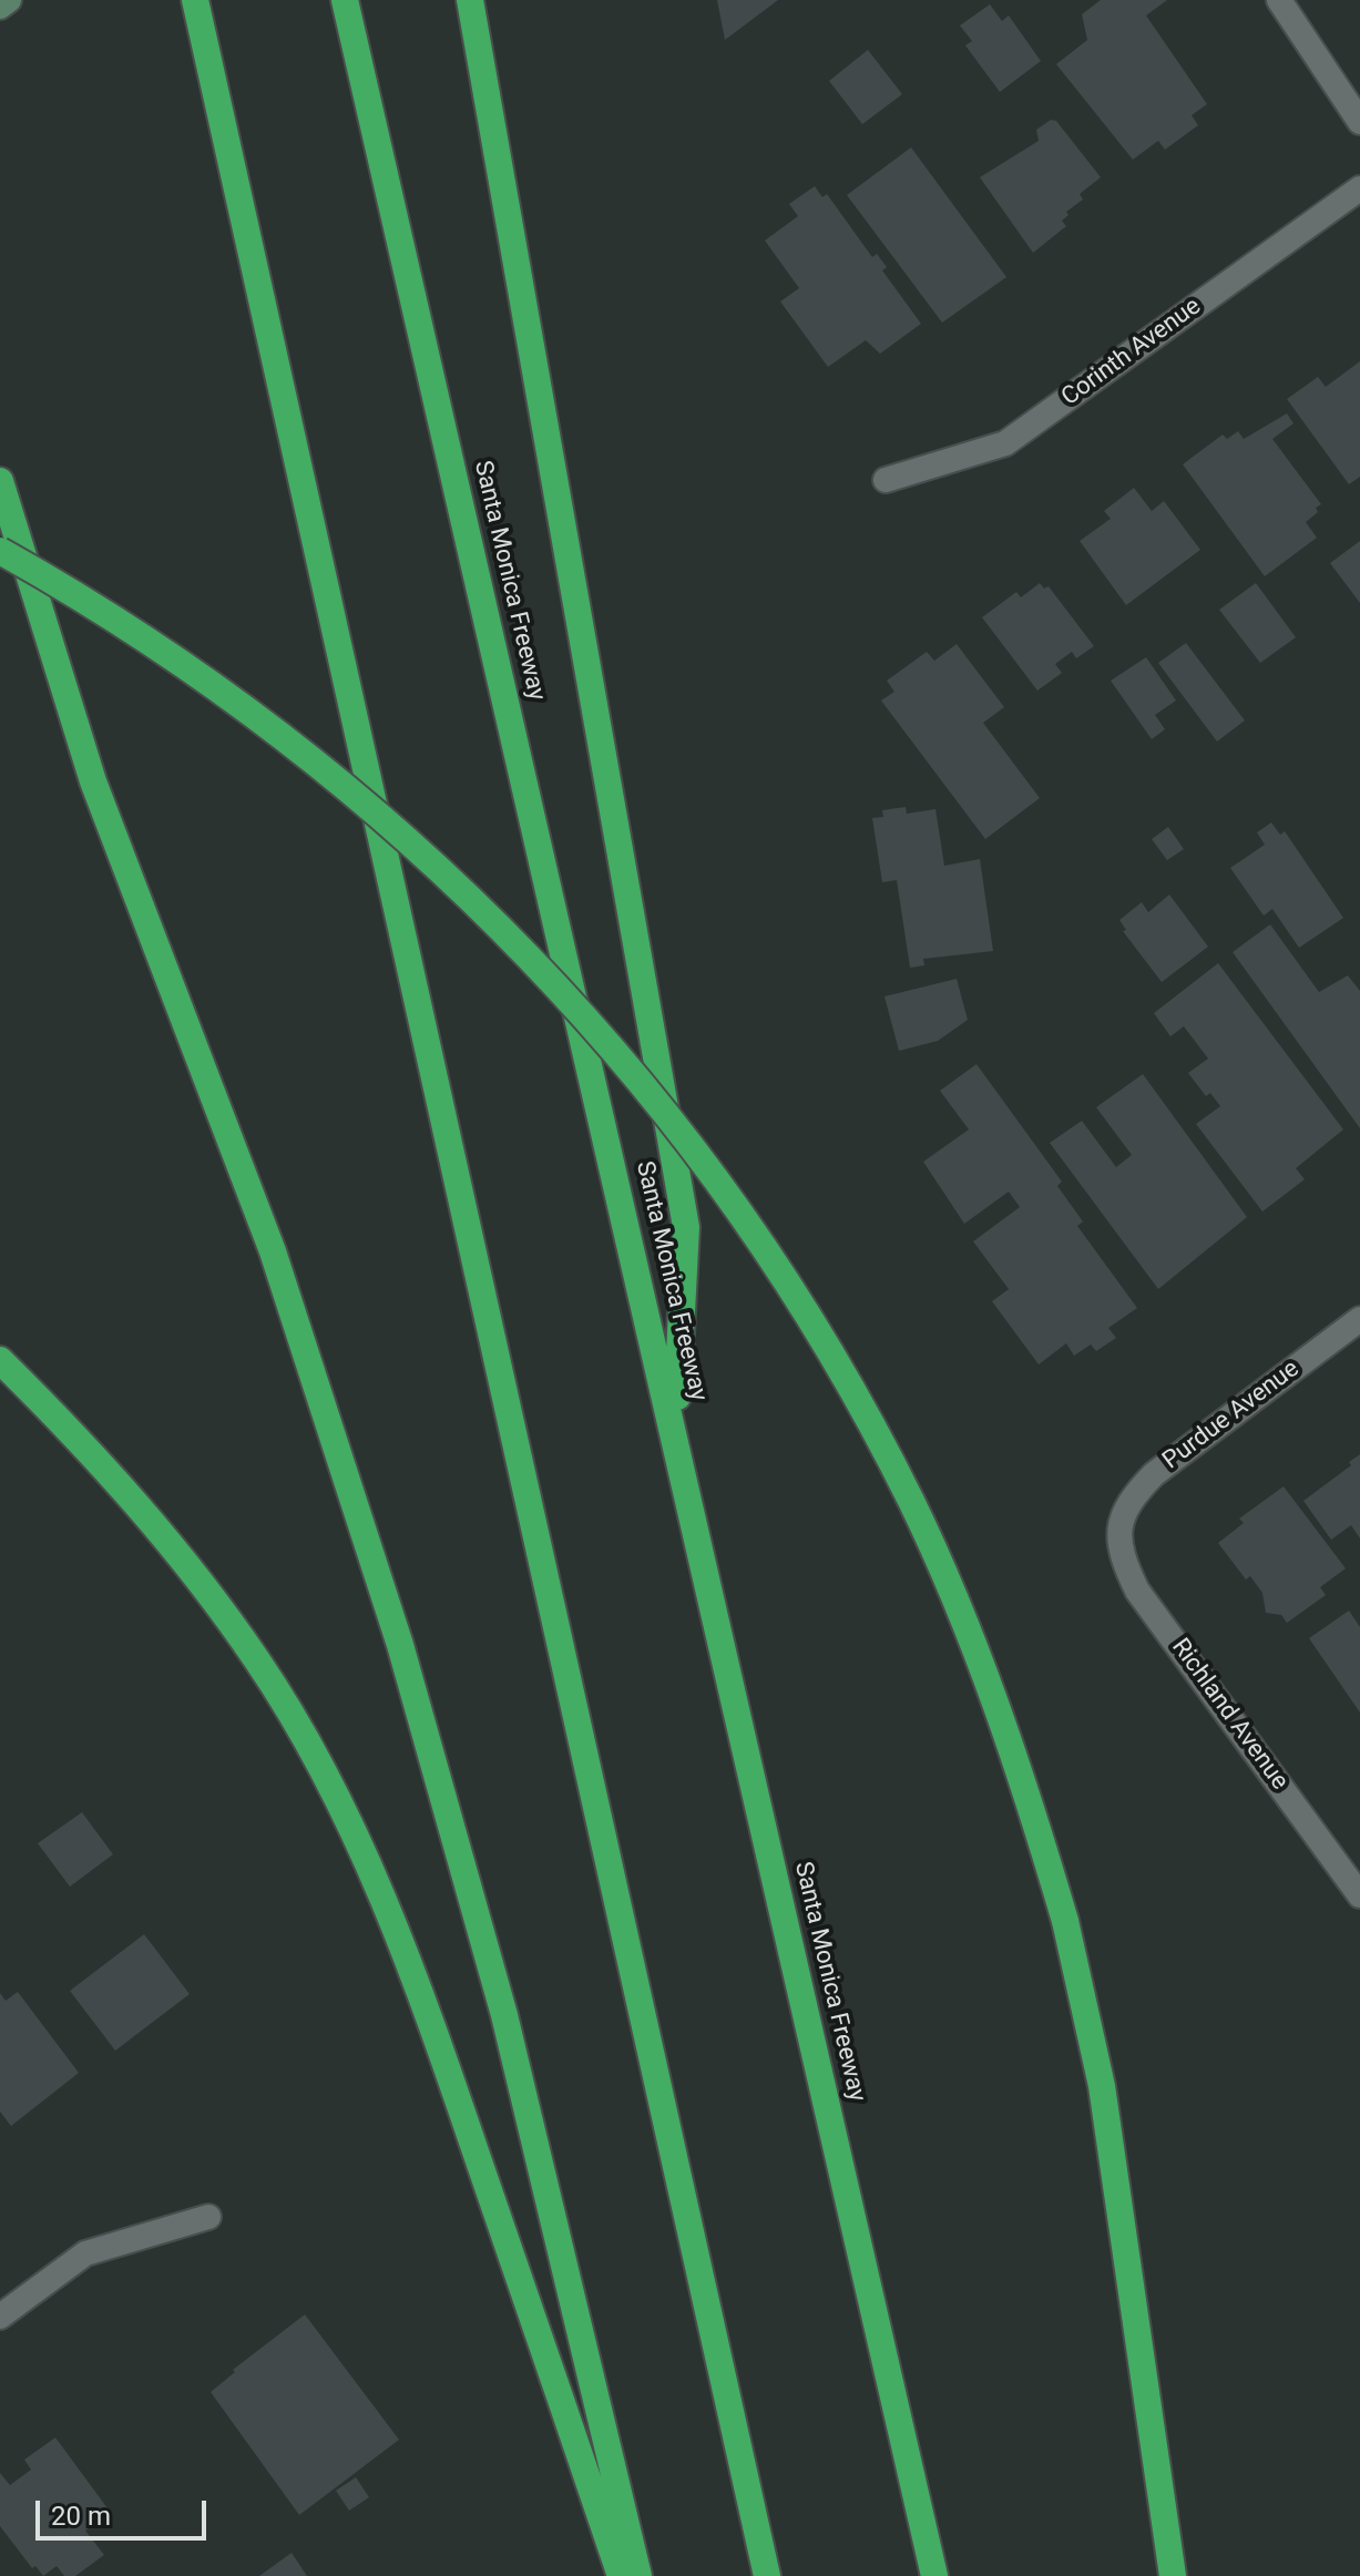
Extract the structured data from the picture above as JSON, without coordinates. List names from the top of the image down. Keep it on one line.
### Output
{"streets":{"highway":["Santa Monica Freeway"],"street":["Corinth Avenue","Purdue Avenue","Richland Avenue"]},"crossings":[["Purdue Avenue","Richland Avenue"]],"scale_bar":"20 m"}
